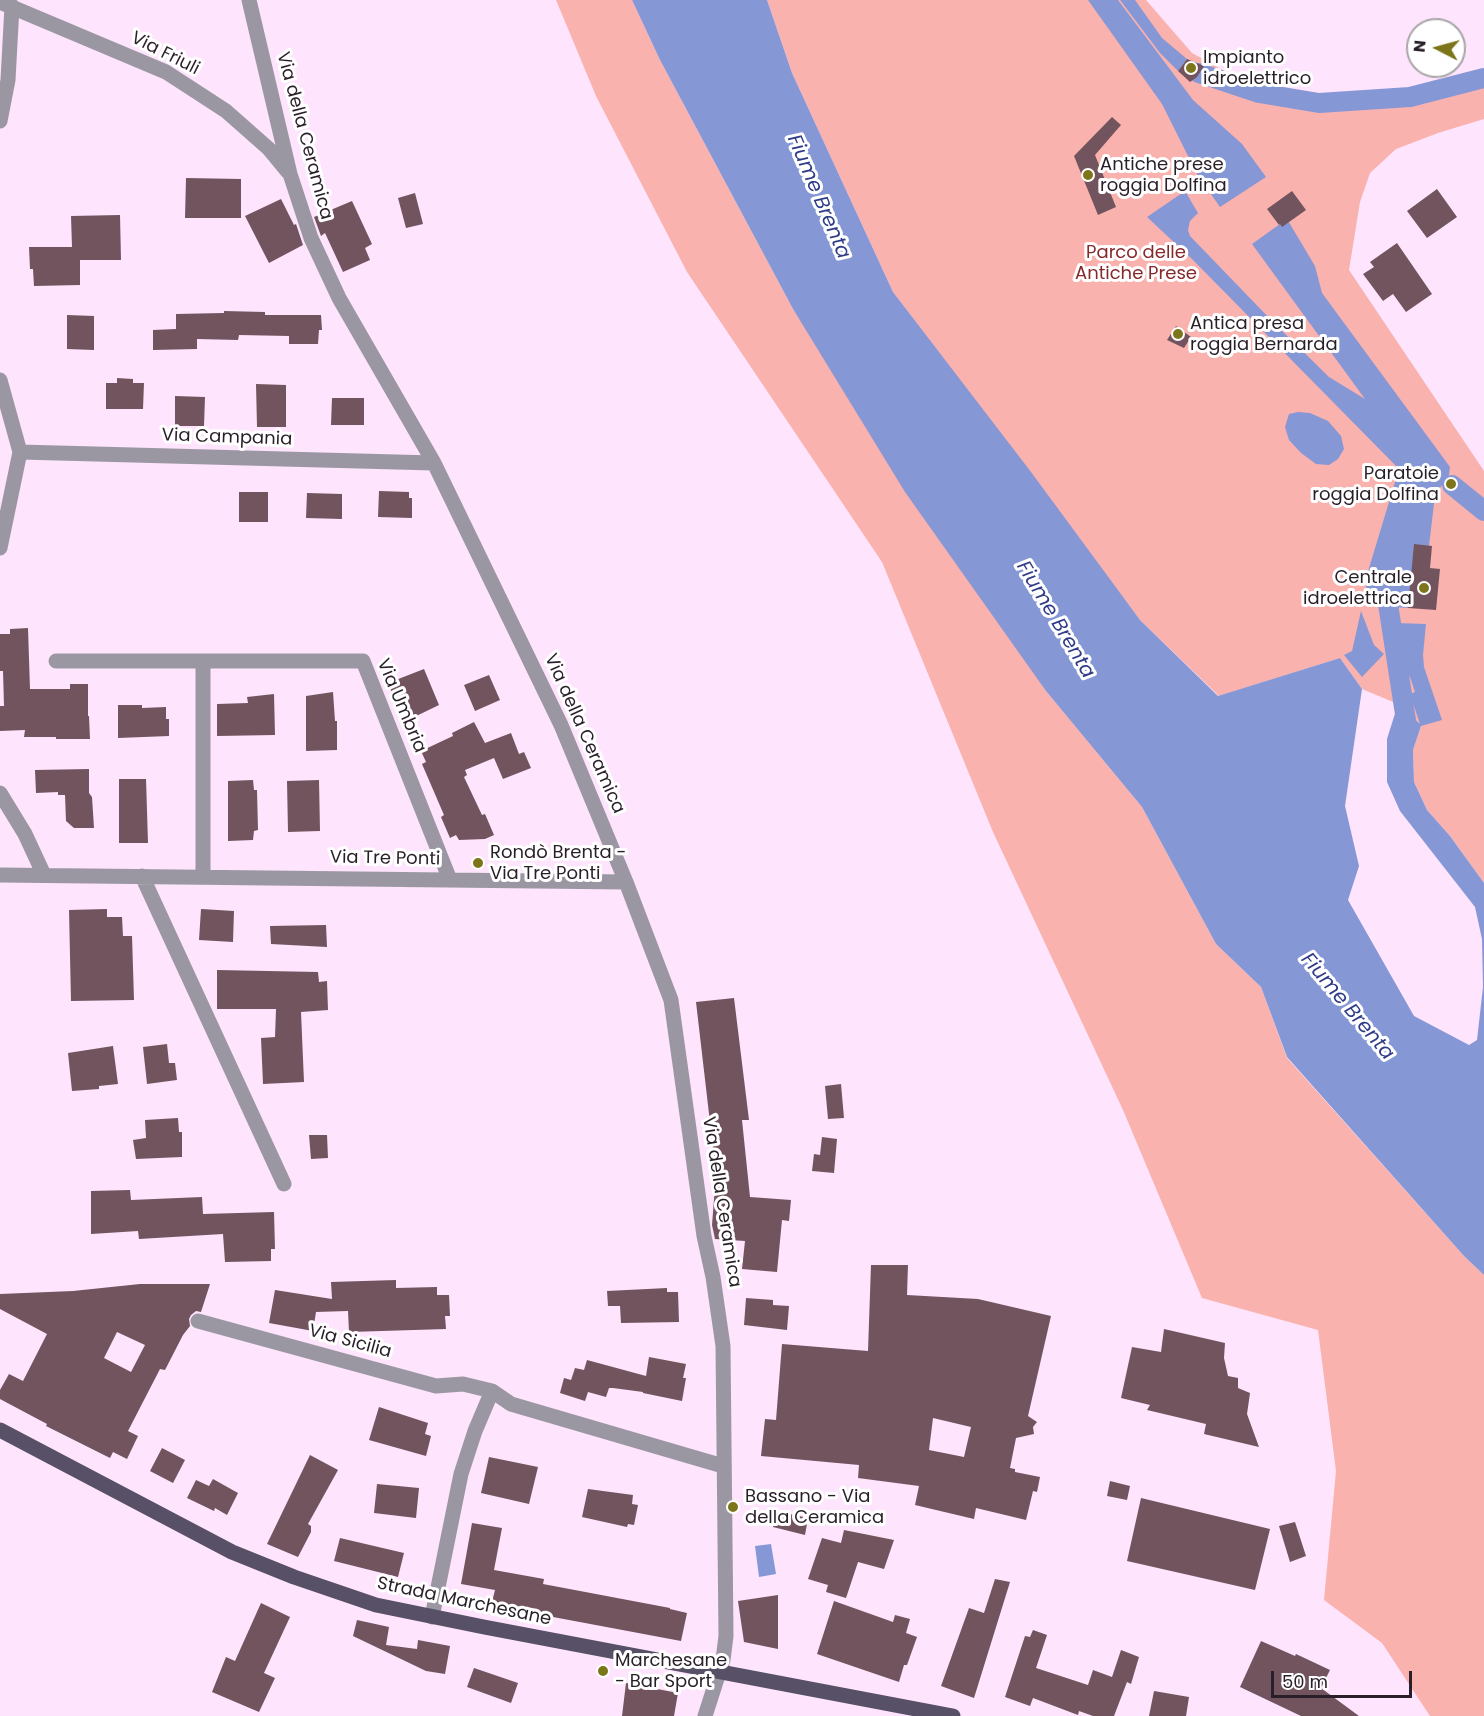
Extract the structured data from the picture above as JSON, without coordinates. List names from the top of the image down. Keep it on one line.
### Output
{"streets":{"main road":["Strada Marchesane"],"street":["Via Friuli","Via della Ceramica","Via Campania","Via Umbria","Via Tre Ponti","Via Sicilia"]},"crossings":[["Via Friuli","Via della Ceramica"],["Via della Ceramica","Via Campania"],["Via della Ceramica","Via Tre Ponti"],["Via della Ceramica","Via Sicilia"],["Via della Ceramica","Strada Marchesane"],["Via Umbria","Via Tre Ponti"]],"water":["Fiume Brenta"],"parks":["Parco delle Antiche Prese"],"places":["Impianto idroelettrico","Antiche prese roggia Dolfina","Antica presa roggia Bernarda","Paratoie roggia Dolfina","Centrale idroelettrica","Rondò Brenta - Via Tre Ponti","Bassano - Via della Ceramica","Marchesane - Bar Sport"],"scale_bar":"50 m","north":"left"}
